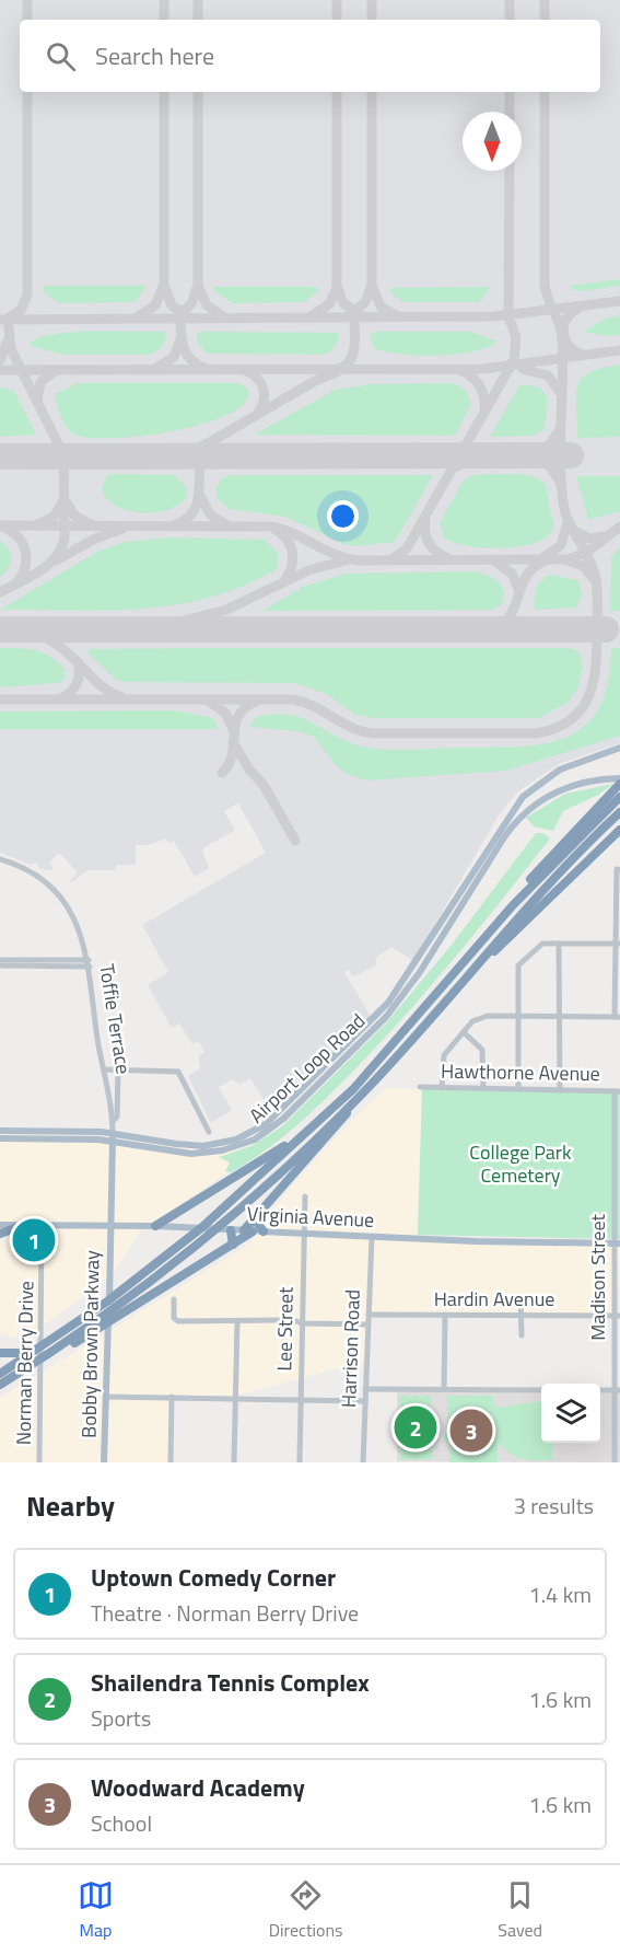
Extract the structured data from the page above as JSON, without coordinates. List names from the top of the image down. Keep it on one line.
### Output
{"streets":{"main road":["Toffie Terrace","Airport Loop Road","Virginia Avenue","Bobby Brown Parkway"],"street":["Hawthorne Avenue","Madison Street","Hardin Avenue","Lee Street","Harrison Road","Norman Berry Drive"]},"crossings":[["Toffie Terrace","Airport Loop Road"],["Toffie Terrace","Virginia Avenue"],["Toffie Terrace","Bobby Brown Parkway"],["Hawthorne Avenue","Madison Street"],["Virginia Avenue","Madison Street"],["Virginia Avenue","Lee Street"],["Virginia Avenue","Bobby Brown Parkway"],["Virginia Avenue","Harrison Road"],["Virginia Avenue","Norman Berry Drive"],["Madison Street","Hardin Avenue"],["Hardin Avenue","Harrison Road"]],"parks":["College Park Cemetery"],"north":"bottom","page":{"search":"Search here","pins":["1","2","3"],"heading":["Nearby","3 results"],"list":[{"mark":"1","name":"Uptown Comedy Corner","note":"Theatre · Norman Berry Drive","value":"1.4 km"},{"mark":"2","name":"Shailendra Tennis Complex","note":"Sports","value":"1.6 km"},{"mark":"3","name":"Woodward Academy","note":"School","value":"1.6 km"}],"nav":["Map","Directions","Saved"]}}
